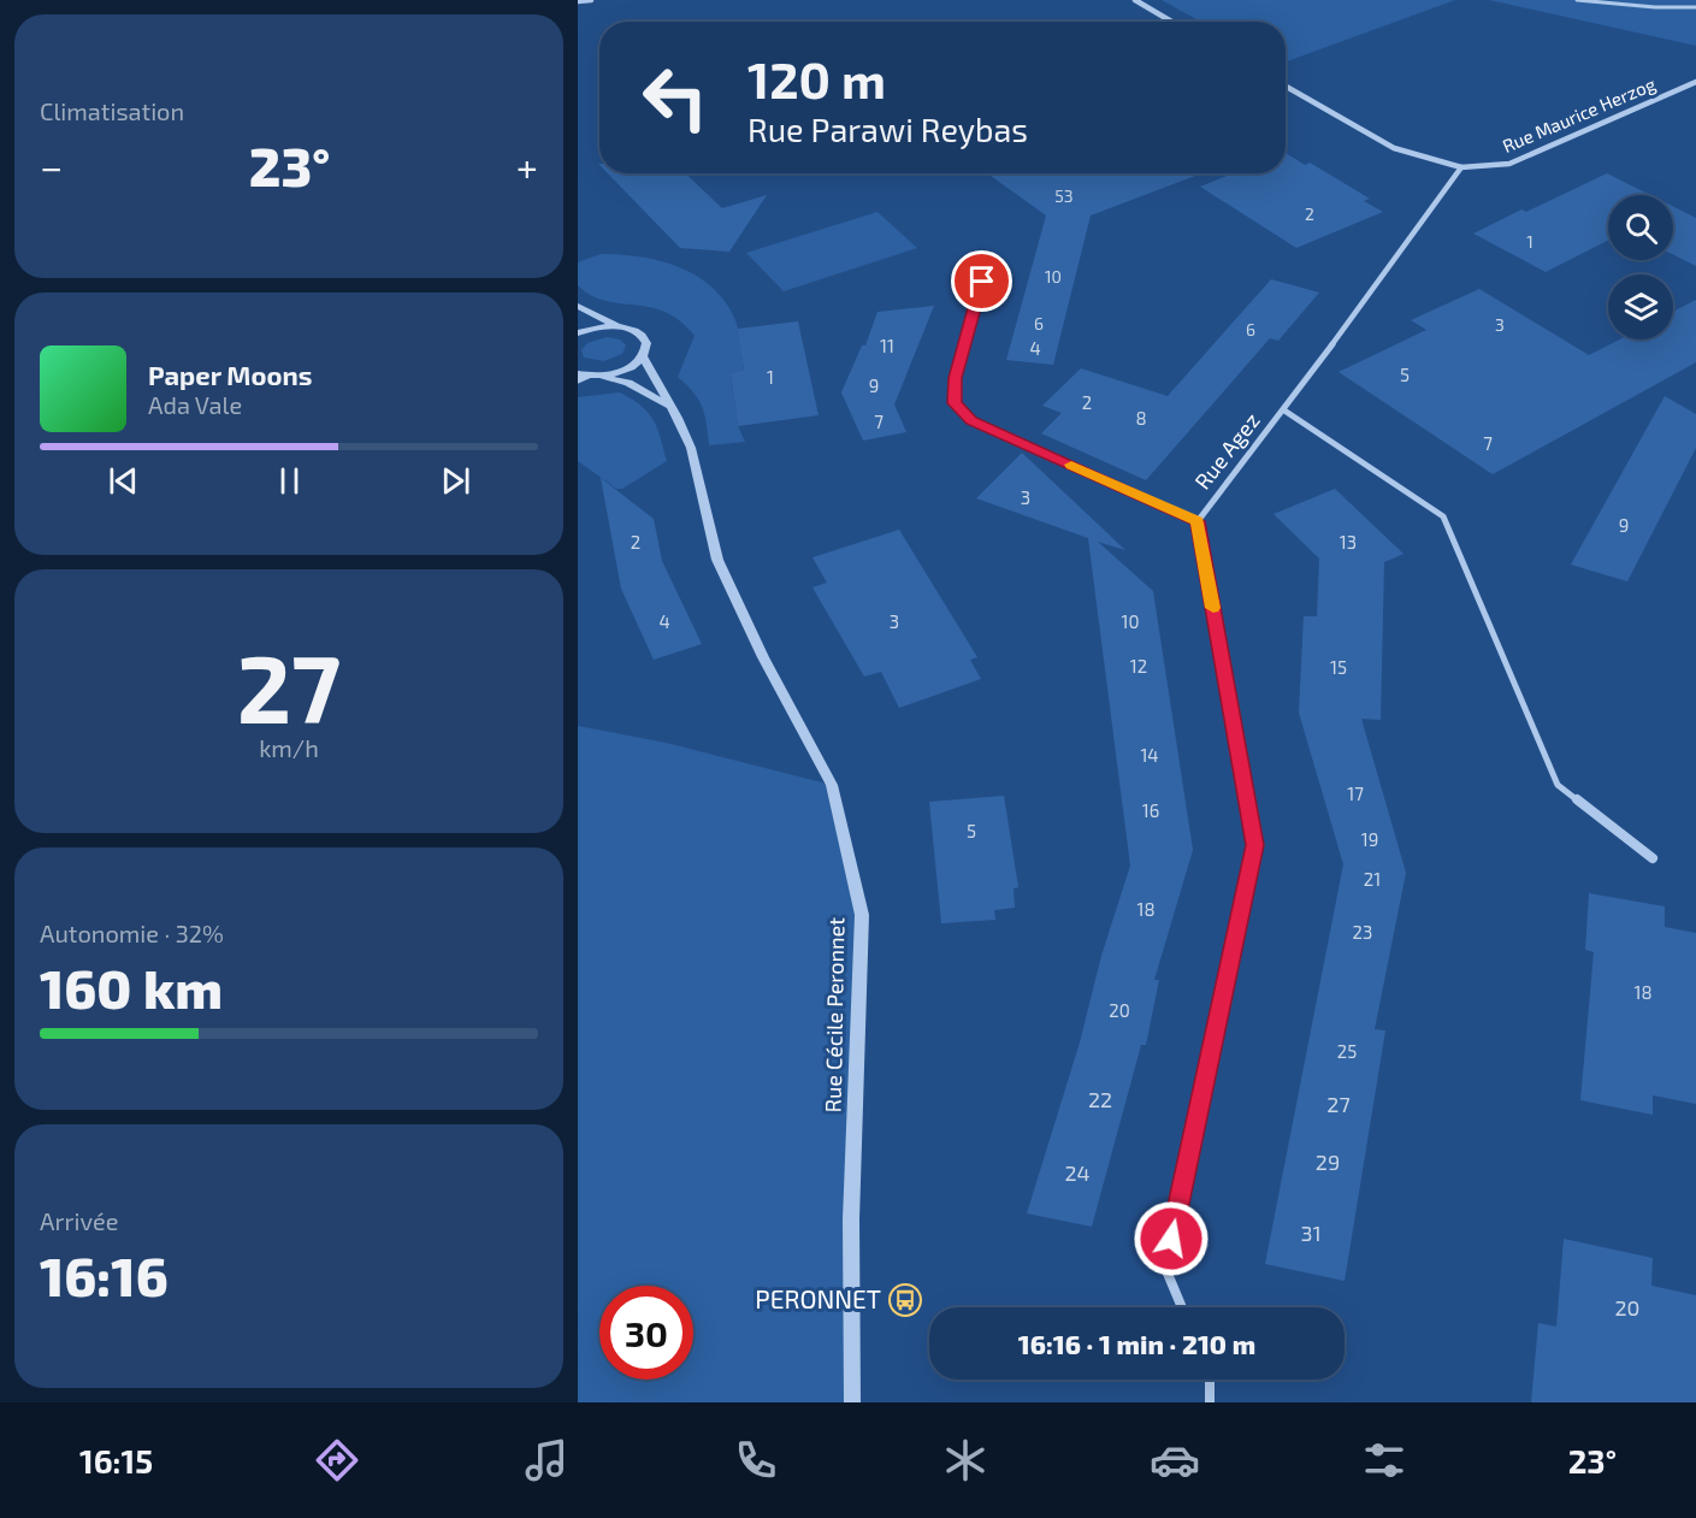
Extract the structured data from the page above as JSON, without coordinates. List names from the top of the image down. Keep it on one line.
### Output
{"streets":{"street":["Rue Maurice Herzog","Rue Agez","Rue Cécile Peronnet"]},"crossings":[["Rue Maurice Herzog","Rue Agez"]],"places":{"bus stop":["PERONNET"]},"house_numbers":["53","2","1","10","6","3","6","11","4","5","1","9","2","8","7","7","3","9","2","13","4","3","10","12","15","14","17","16","5","19","21","18","23","18","20","25","22","27","29","24","31","20"],"page":{"tile":["Climatisation",["27","km/h"],["Autonomie · 32%","160 km"],["Arrivée","16:16"]],"turn":["120 m","Rue Parawi Reybas"],"heat":["−","23°","+"],"song":["Paper Moons","Ada Vale"],"limit":"30","trip":"16:16 · 1 min · 210 m","tabs":["16:15","23°"]}}
